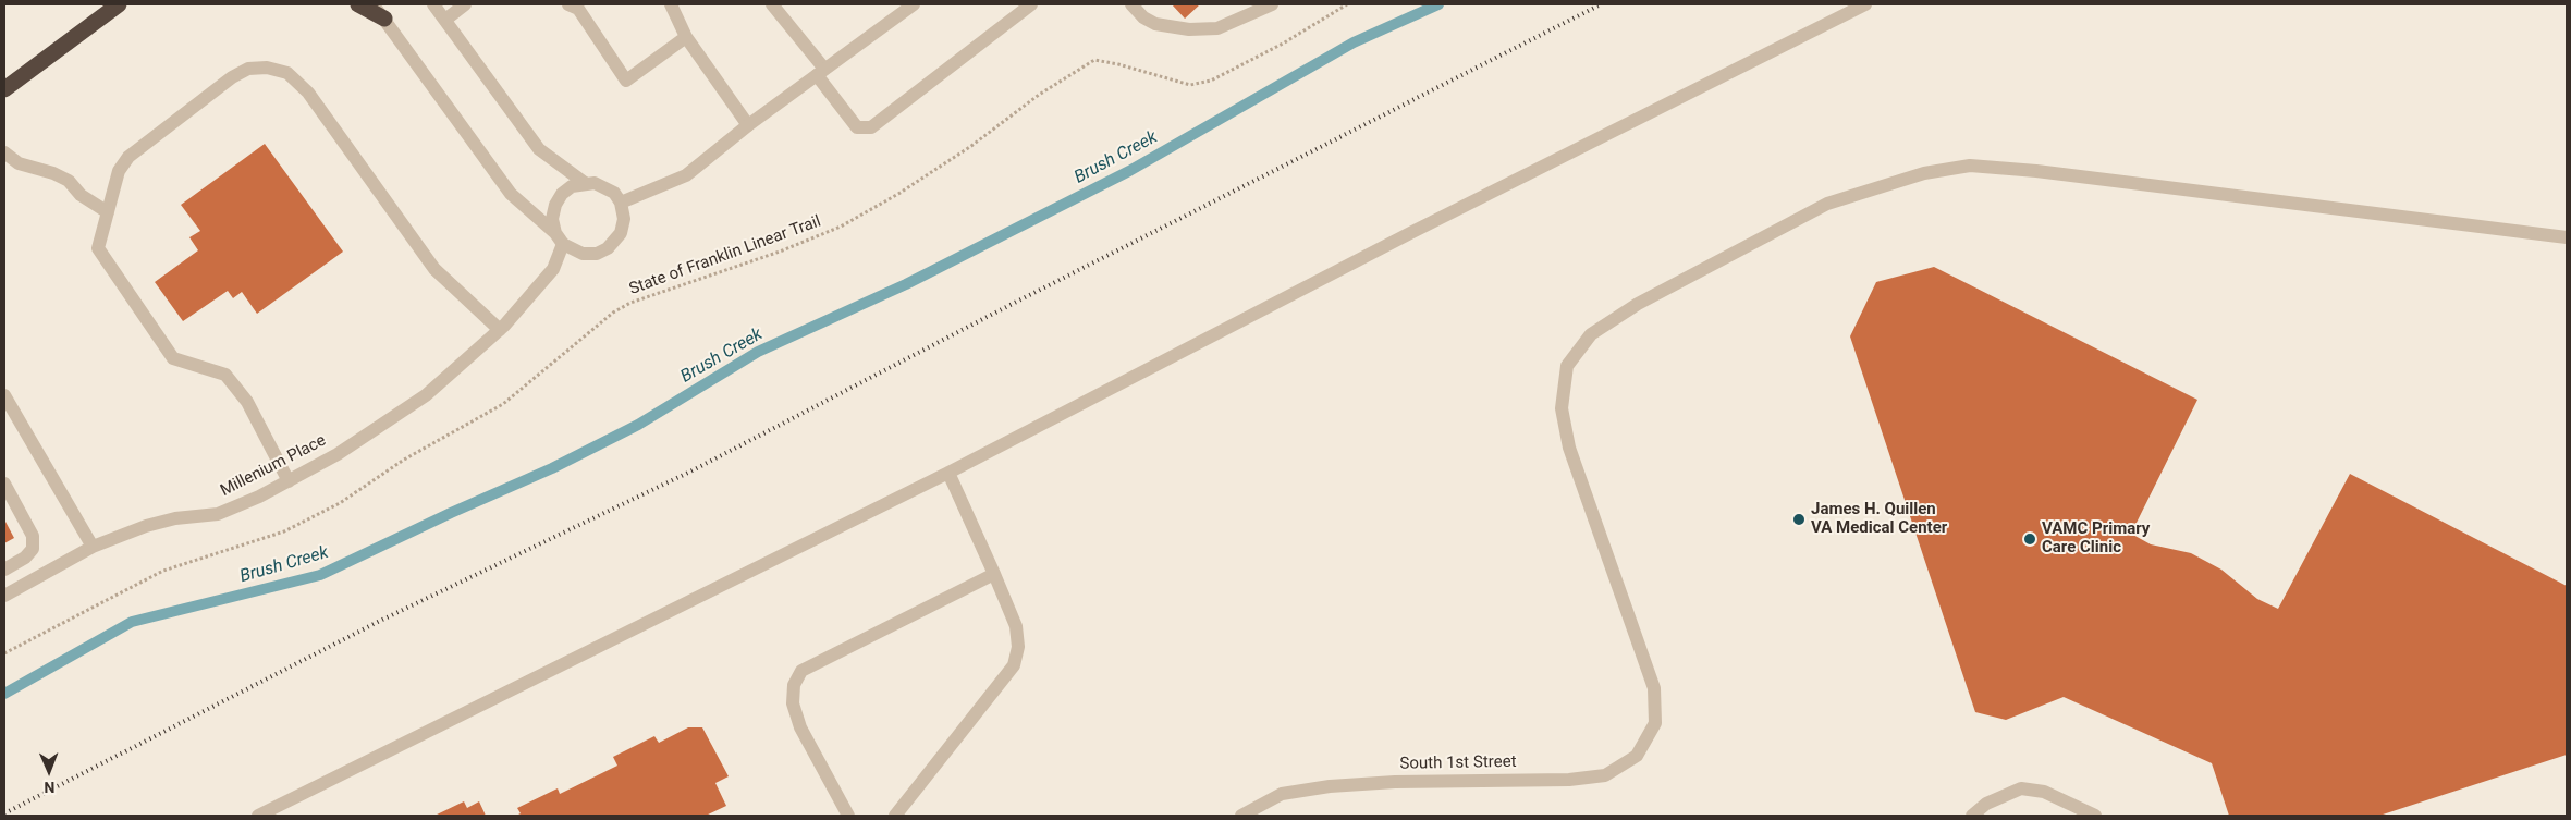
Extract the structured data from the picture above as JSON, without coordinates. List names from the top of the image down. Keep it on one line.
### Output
{"streets":{"street":["Millenium Place","South 1st Street"],"path":["State of Franklin Linear Trail"]},"water":["Brush Creek"],"places":["James H. Quillen VA Medical Center","VAMC Primary Care Clinic"],"north":"bottom"}
